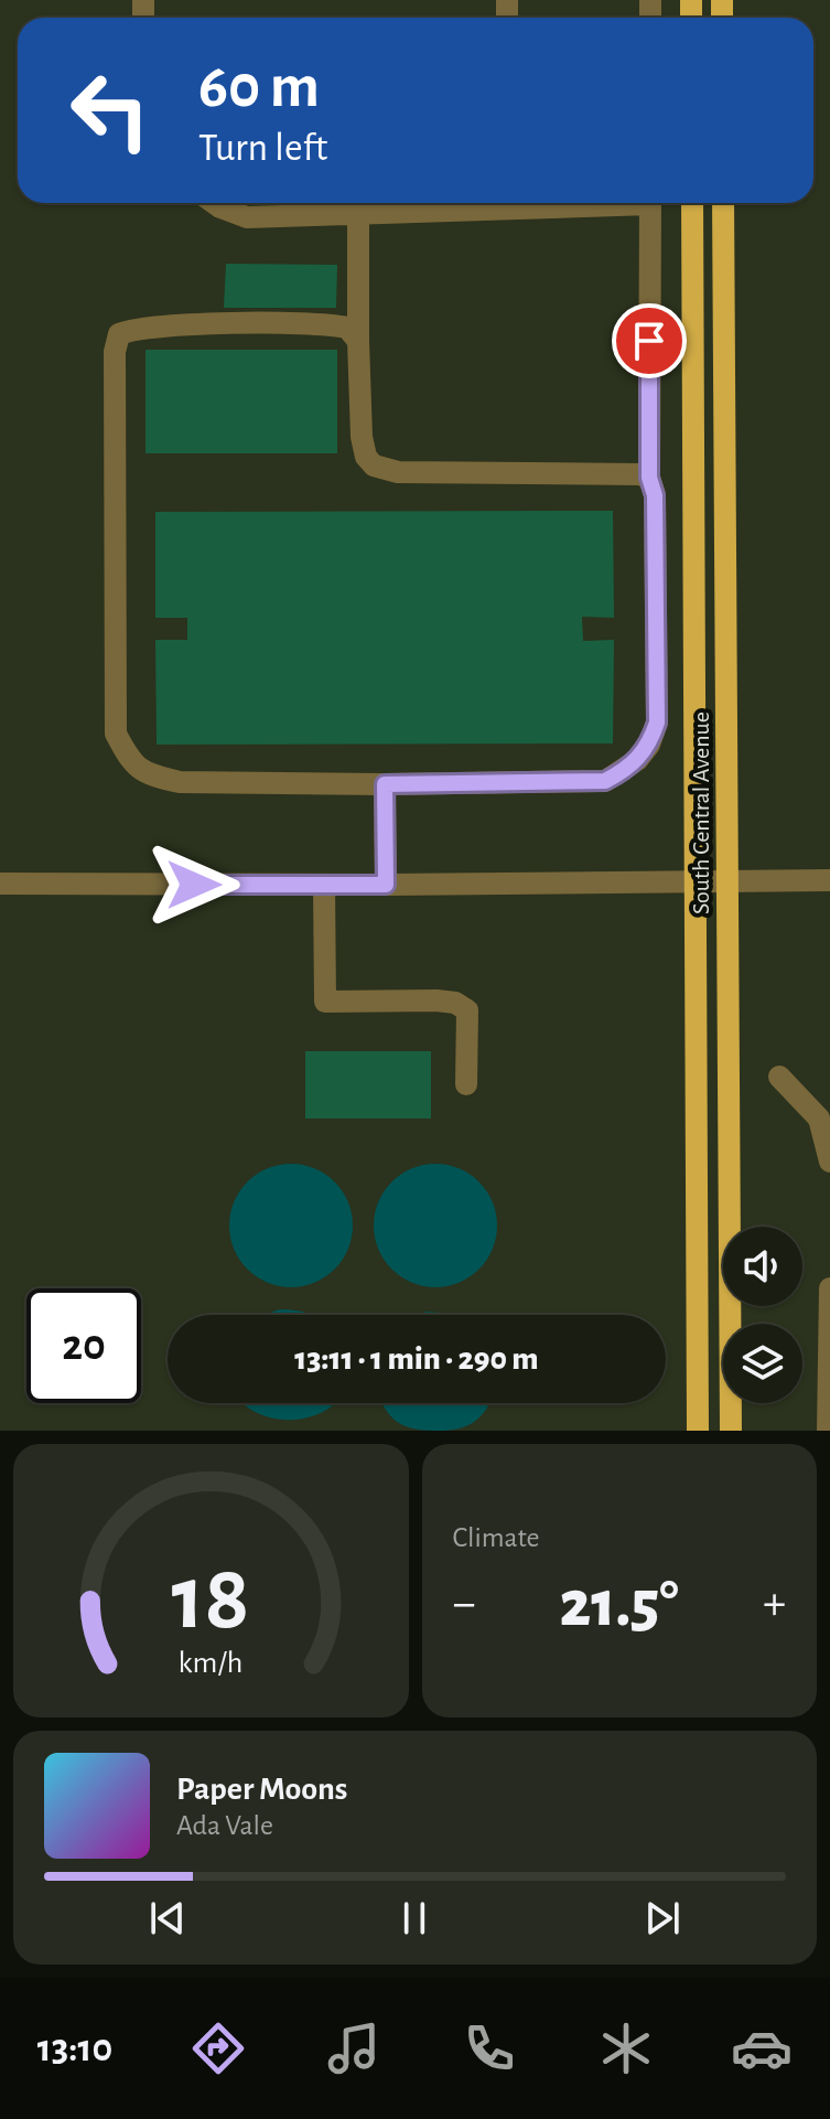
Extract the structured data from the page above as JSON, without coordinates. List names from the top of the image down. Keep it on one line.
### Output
{"streets":{"main road":["South Central Avenue"]},"page":{"turn":["60 m","Turn left"],"limit":"20","trip":"13:11 · 1 min · 290 m","tile":"Climate","heat":["−","21.5°","+"],"song":["Paper Moons","Ada Vale"],"tabs":"13:10","gauge":["18","km/h"]}}
